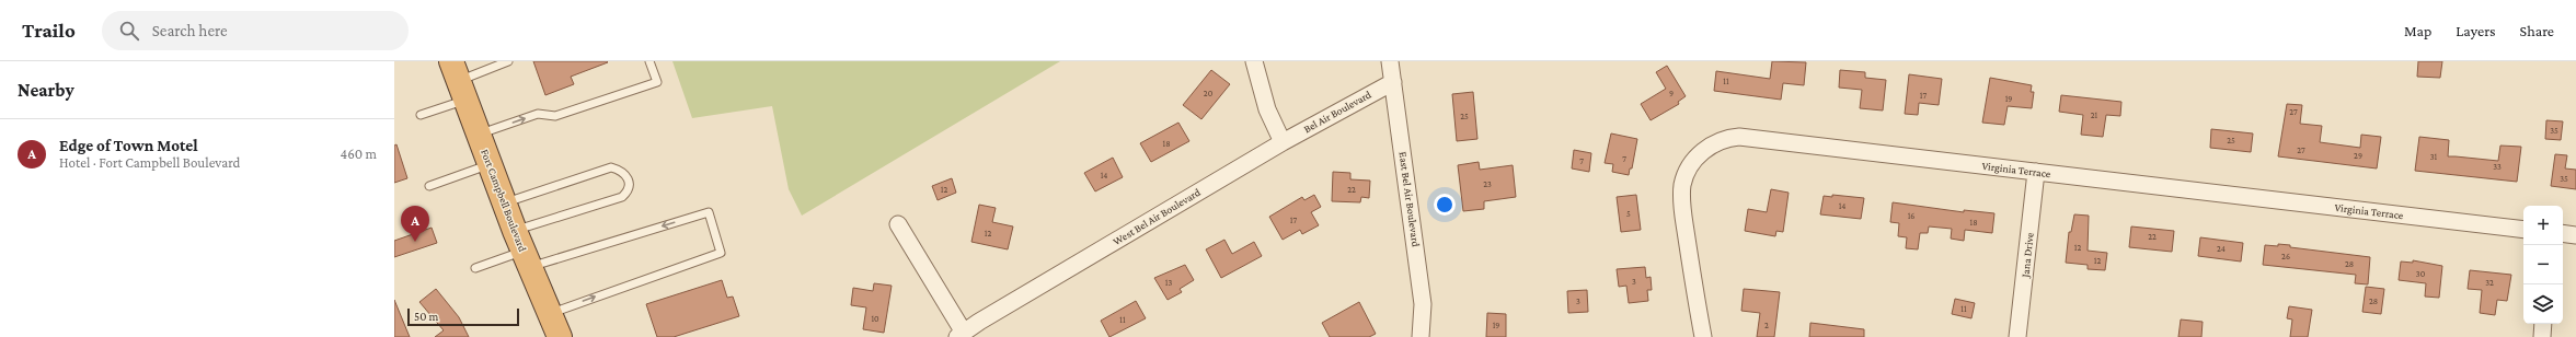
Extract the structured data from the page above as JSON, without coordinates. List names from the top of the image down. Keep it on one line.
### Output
{"streets":{"highway":["Fort Campbell Boulevard"],"street":["Bel Air Boulevard","Virginia Terrace","East Bel Air Boulevard","West Bel Air Boulevard","Jana Drive"]},"crossings":[["Bel Air Boulevard","East Bel Air Boulevard"],["Bel Air Boulevard","West Bel Air Boulevard"],["Virginia Terrace","Jana Drive"]],"house_numbers":["11","20","9","17","19","27","21","25","35","25","18","27","29","31","7","7","33","14","35","23","12","22","14","5","16","17","18","12","22","12","24","26","12","28","30","3","13","32","3","28","11","10","11","19","2"],"scale_bar":"50 m","page":{"header":"Trailo","search":"Search here","nav":["Map","Layers","Share"],"heading":"Nearby","list":[{"mark":"A","name":"Edge of Town Motel","note":"Hotel · Fort Campbell Boulevard","value":"460 m"}],"map_buttons":["+","−"],"pins":"A","scale":"50 m"}}
